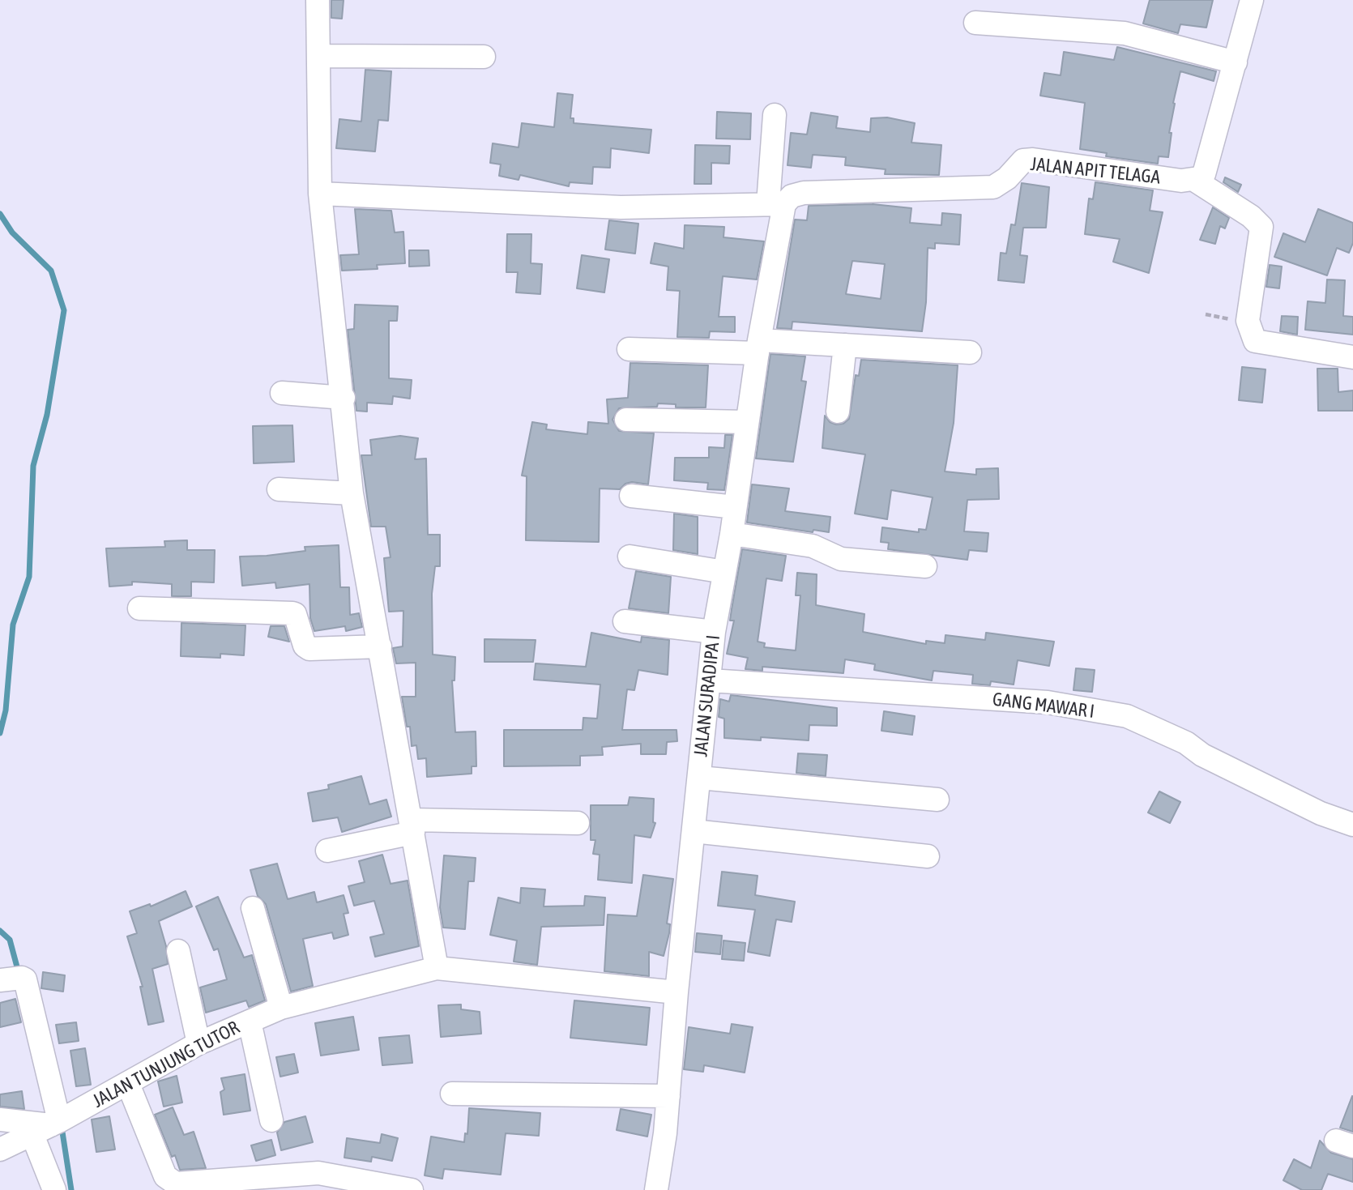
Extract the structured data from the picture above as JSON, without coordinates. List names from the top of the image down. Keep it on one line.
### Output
{"streets":{"street":["JALAN APIT TELAGA","JALAN SURADIPA I","GANG MAWAR I","JALAN TUNJUNG TUTOR"]},"crossings":[["JALAN APIT TELAGA","JALAN SURADIPA I"],["JALAN SURADIPA I","GANG MAWAR I"]]}
